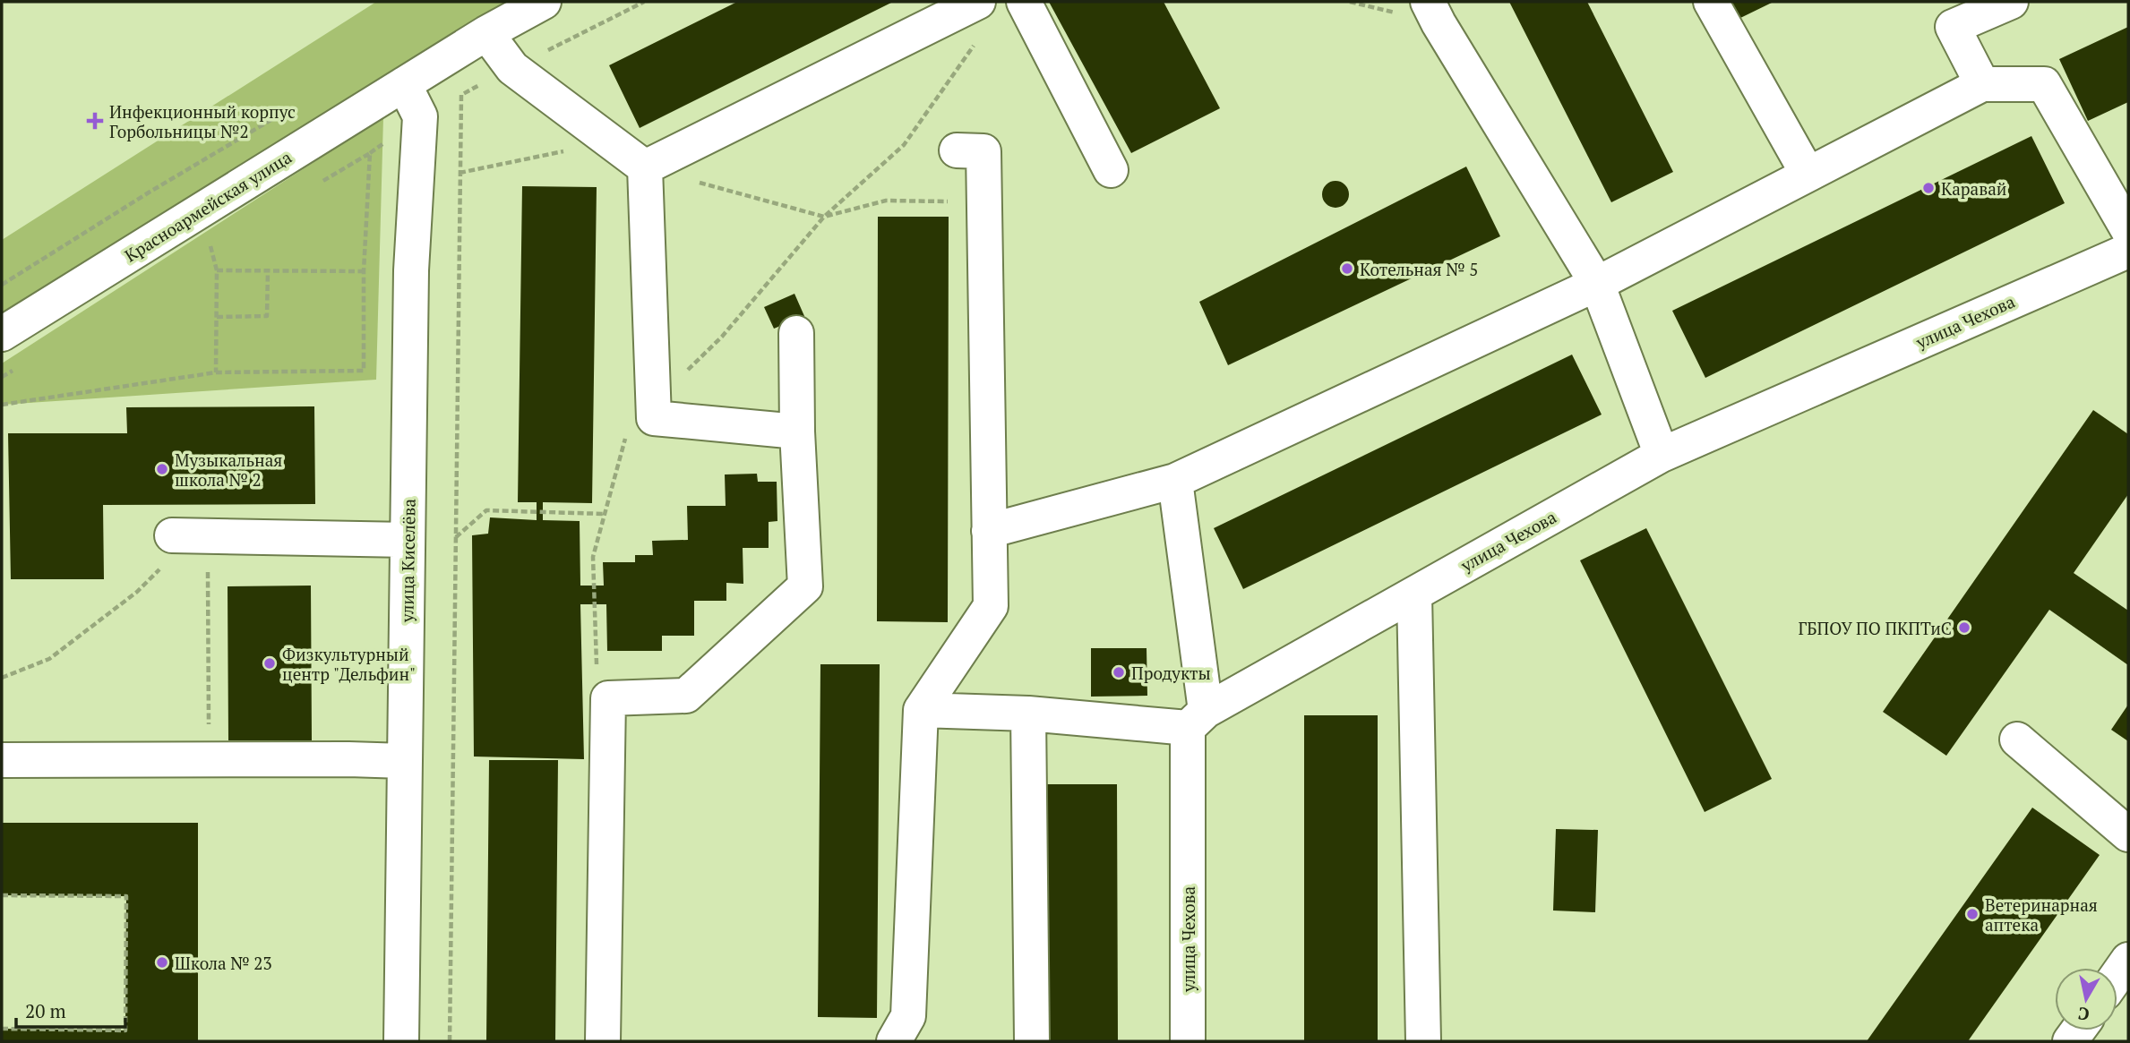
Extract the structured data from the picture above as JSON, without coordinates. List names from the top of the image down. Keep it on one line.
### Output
{"streets":{"street":["Красноармейская улица","улица Чехова","улица Киселёва"]},"crossings":[["Красноармейская улица","улица Киселёва"]],"places":{"health":["Инфекционный корпус Горбольницы №2"],"other":["Каравай","Котельная № 5","Музыкальная школа № 2","ГБПОУ ПО ПКПТиС","Физкультурный центр \"Дельфин\"","Продукты","Ветеринарная аптека","Школа № 23"]},"scale_bar":"20 m","north":"bottom"}
